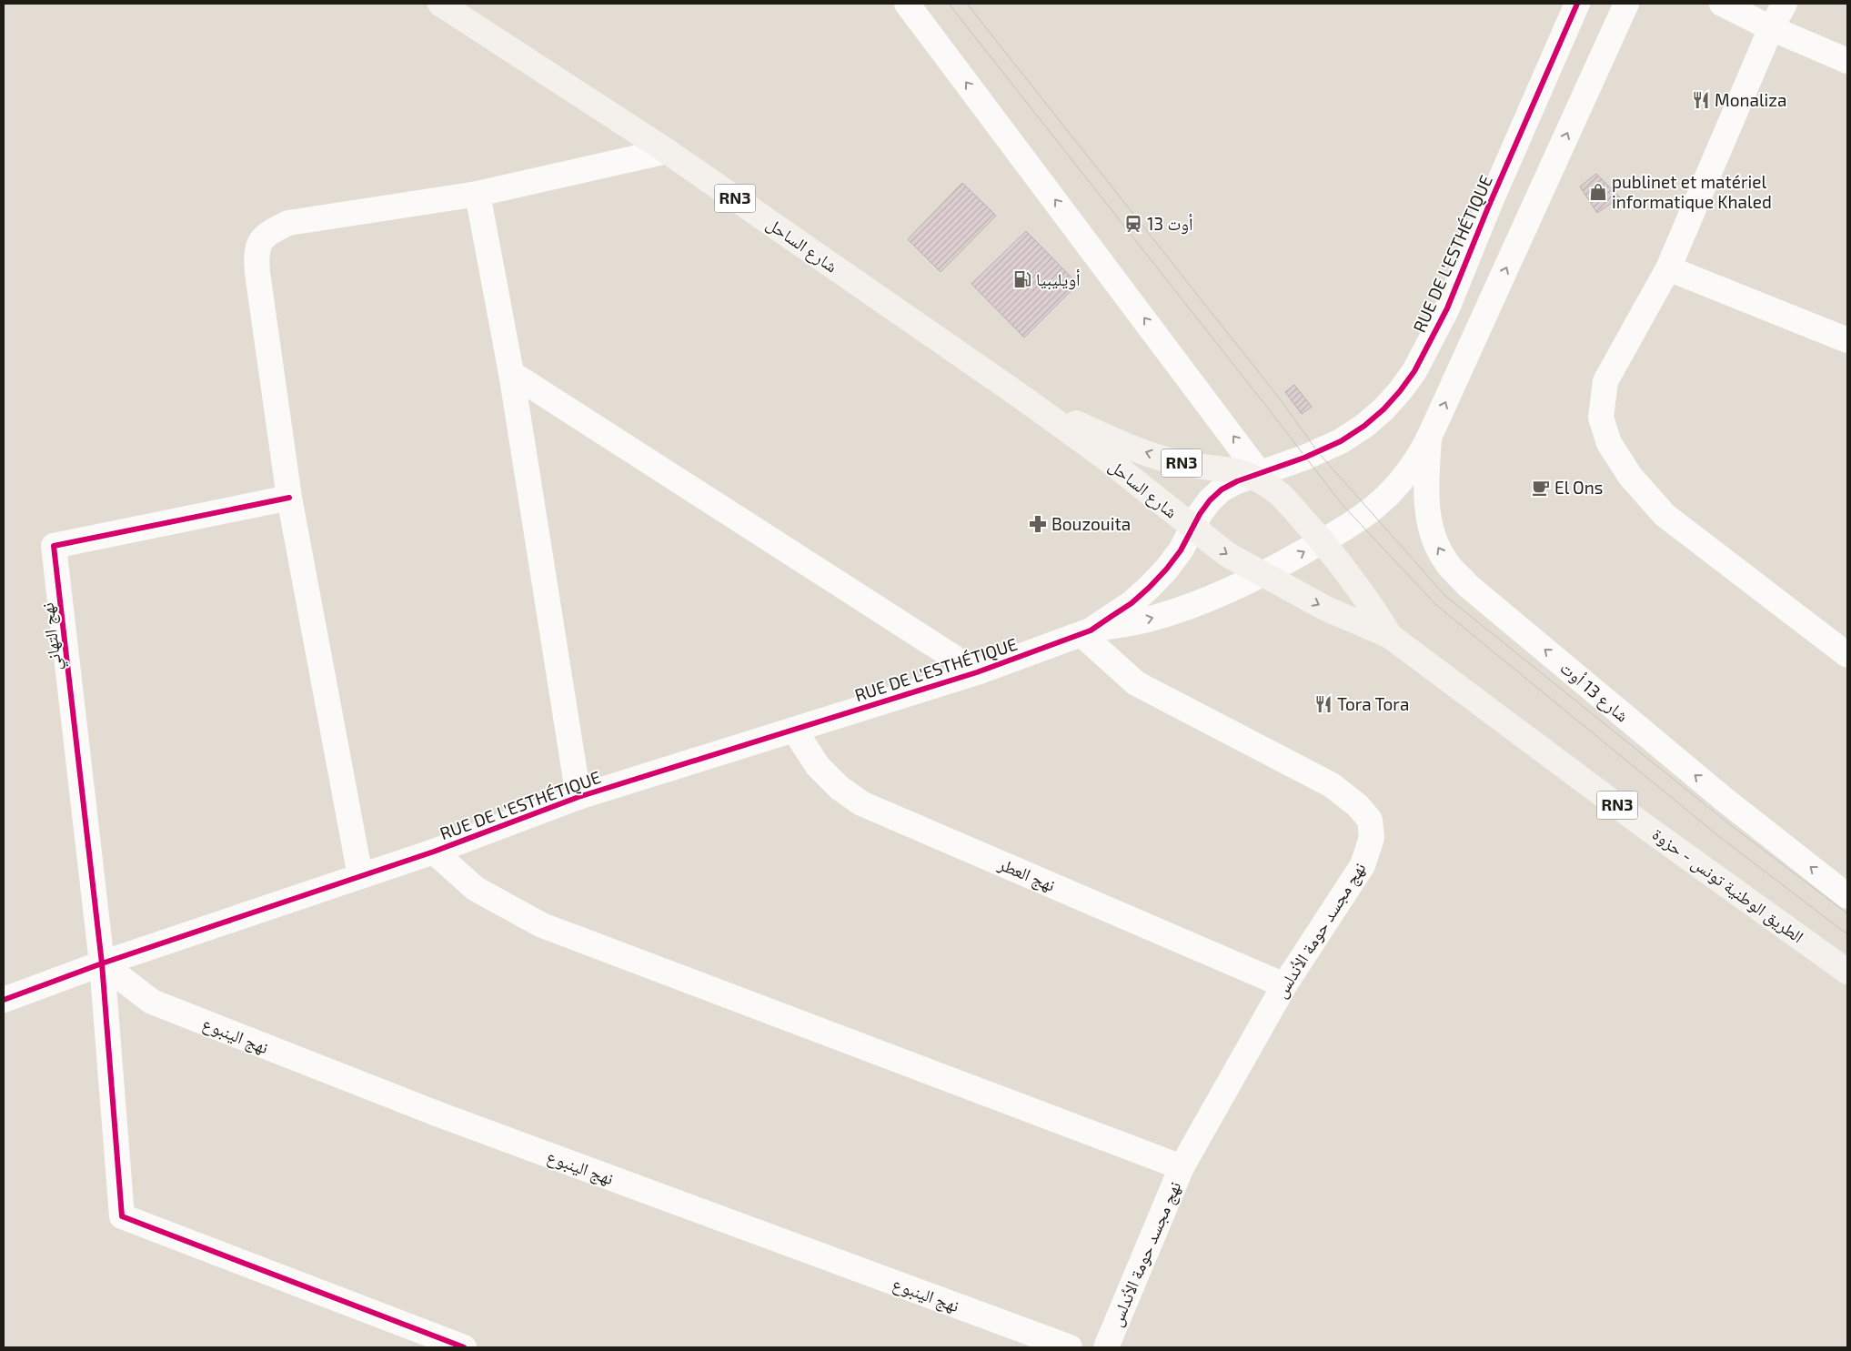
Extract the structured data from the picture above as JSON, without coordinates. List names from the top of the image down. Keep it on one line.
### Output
{"streets":{"main road":["RN3","شارع الساحل","الطريق الوطنية تونس - حزوة"],"street":["RUE DE L'ESTHÉTIQUE","نهج التهاني","شارع 13 أوت","نهج العطر","نهج مجسد حومة الأندلس","نهج الينبوع"]},"crossings":[["شارع الساحل","RUE DE L'ESTHÉTIQUE"],["شارع الساحل","الطريق الوطنية تونس - حزوة"],["RUE DE L'ESTHÉTIQUE","نهج التهاني"],["RUE DE L'ESTHÉTIQUE","شارع 13 أوت"],["RUE DE L'ESTHÉTIQUE","نهج العطر"],["RUE DE L'ESTHÉTIQUE","الطريق الوطنية تونس - حزوة"],["RUE DE L'ESTHÉTIQUE","نهج مجسد حومة الأندلس"],["RUE DE L'ESTHÉTIQUE","نهج الينبوع"],["نهج التهاني","نهج الينبوع"],["نهج العطر","نهج مجسد حومة الأندلس"]],"one_way":["شارع 13 أوت"],"places":{"restaurant":["Monaliza","Tora Tora"],"shop":["publinet et matériel informatique Khaled"],"station":["13 أوت"],"fuel station":["أويليبيا"],"cafe":["El Ons"],"pharmacy":["Bouzouita"]}}
